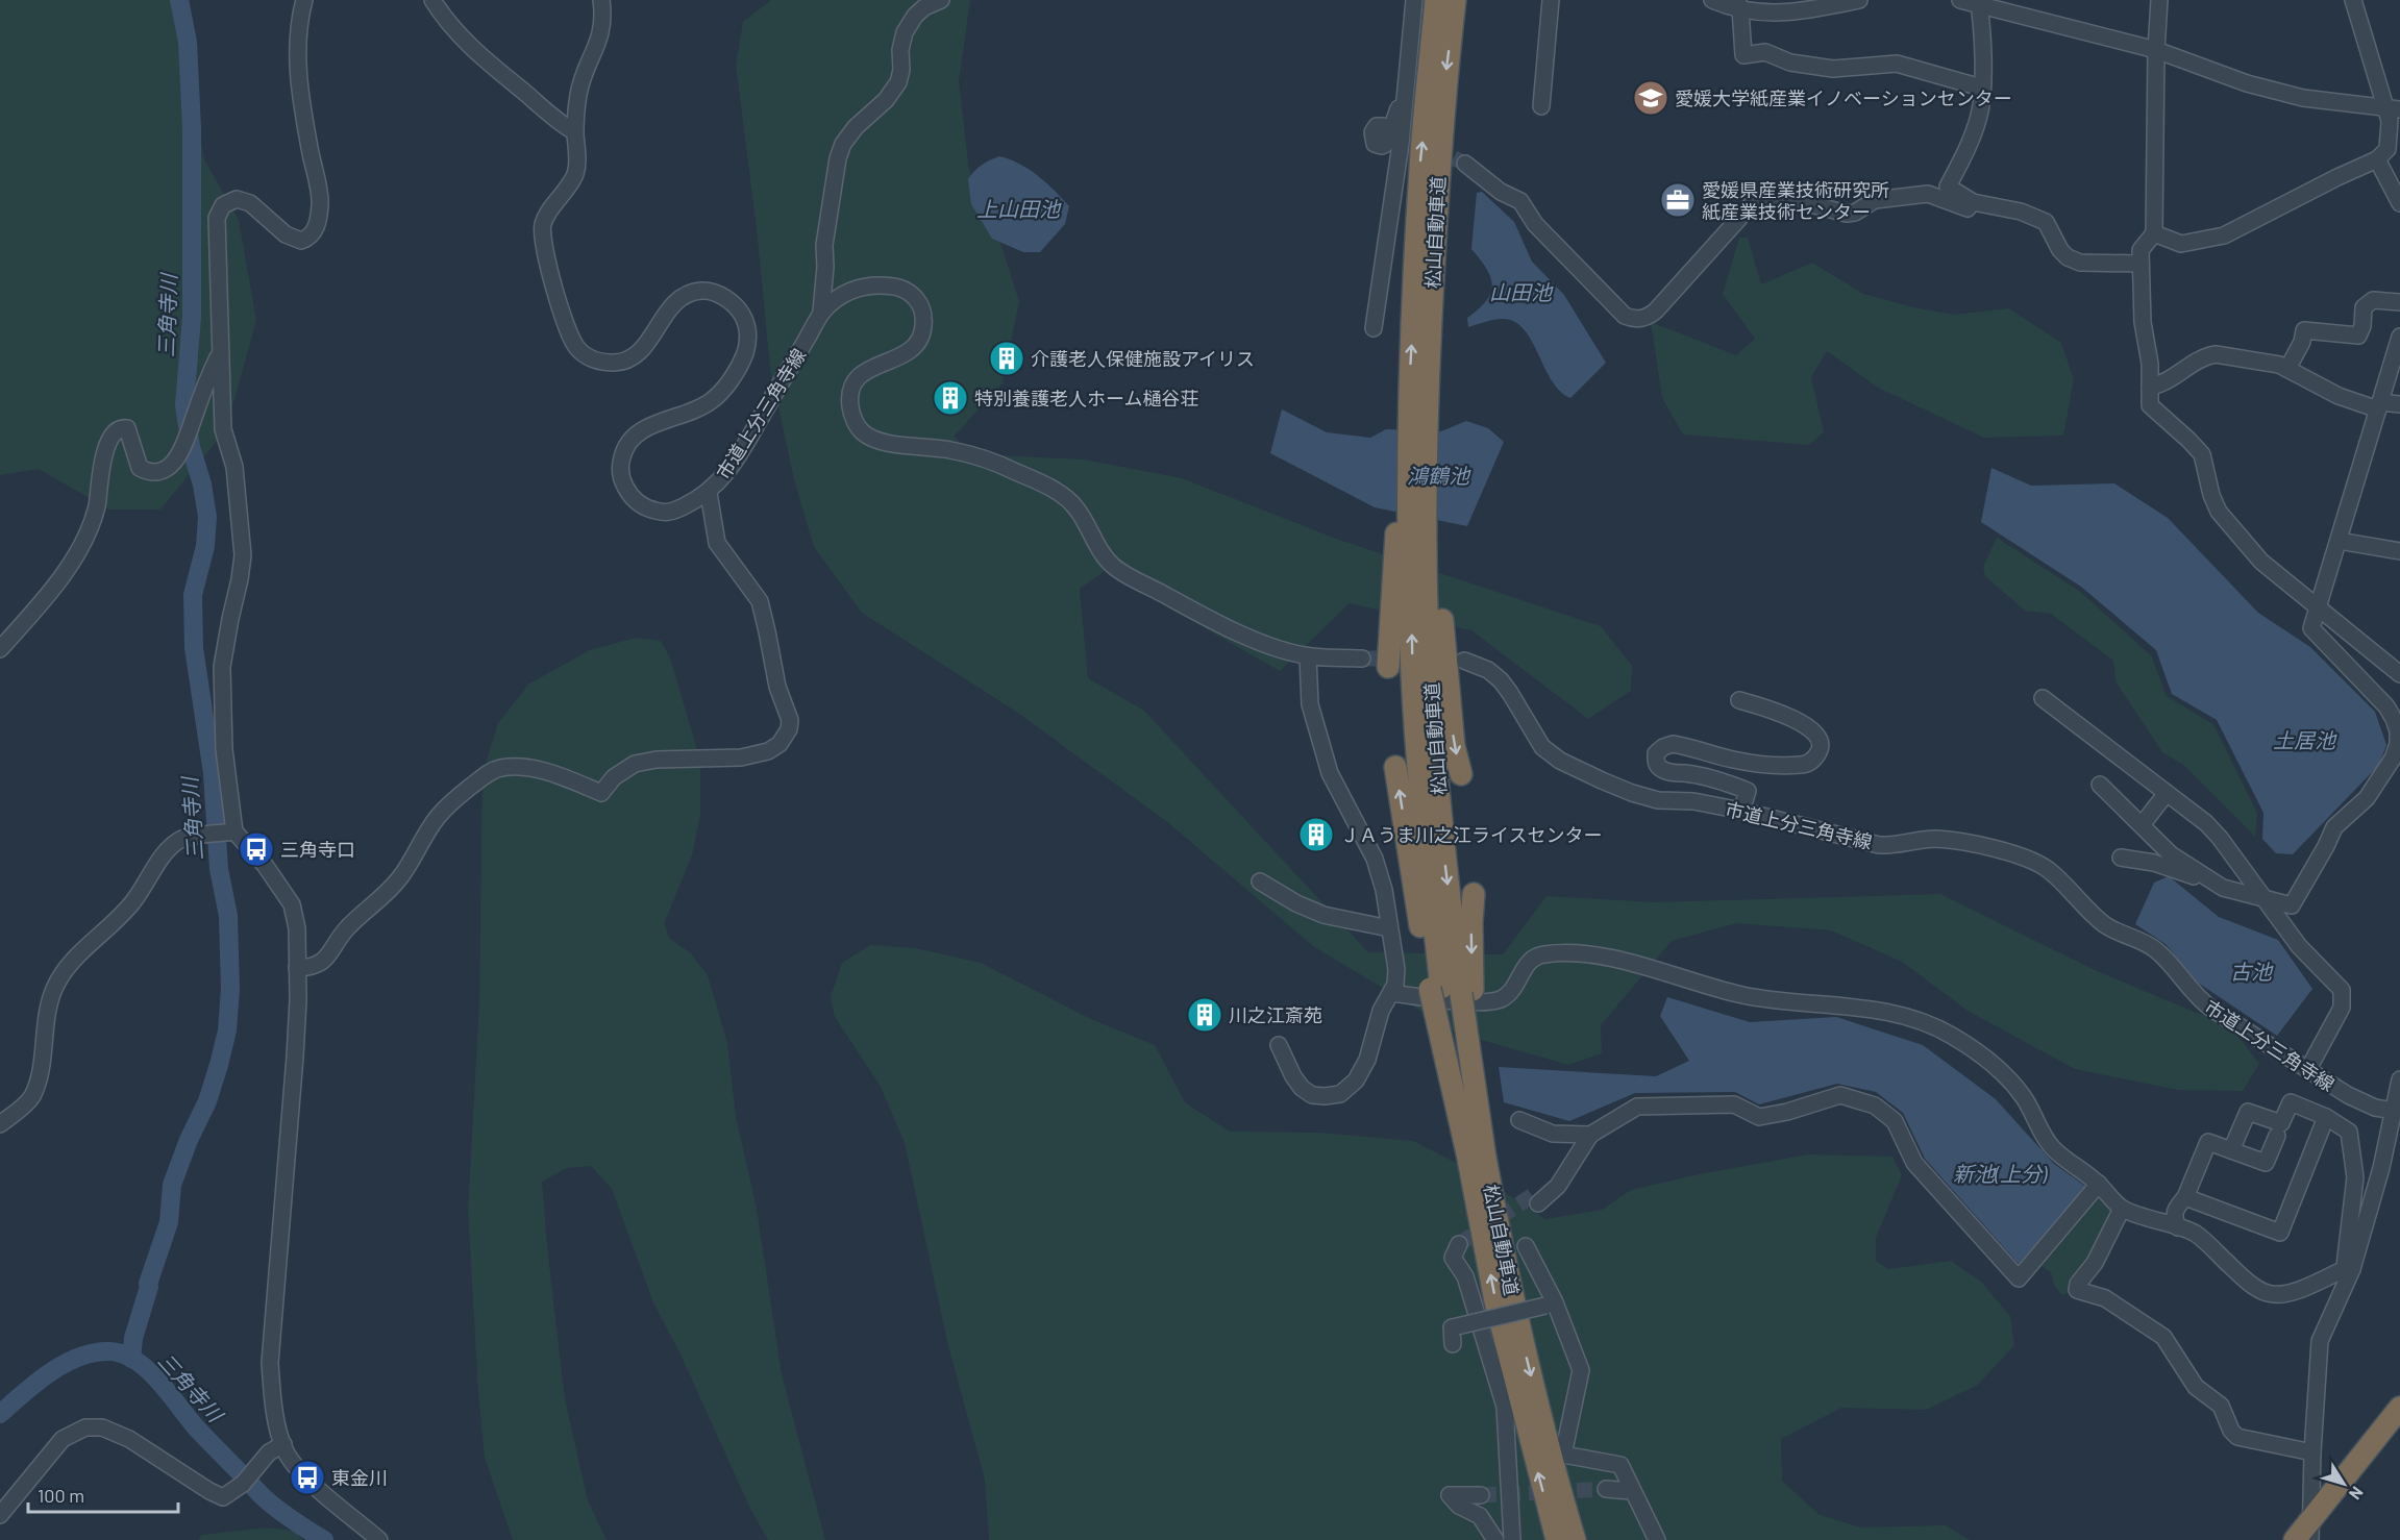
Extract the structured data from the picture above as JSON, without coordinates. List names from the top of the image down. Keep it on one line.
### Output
{"streets":{"highway":["松山自動車道"],"street":["市道上分三角寺線"]},"water":["上山田池","山田池","三角寺川","鴻鶴池","土居池","古池","新池(上分)"],"places":{"school or university":["愛媛大学紙産業イノベーションセンター"],"office":["愛媛県産業技術研究所 紙産業技術センター"],"building":["介護老人保健施設アイリス","特別養護老人ホーム樋谷荘","ＪＡうま川之江ライスセンター","川之江斎苑"],"bus stop":["三角寺口","東金川"]},"scale_bar":"100 m","north":"bottom right"}
